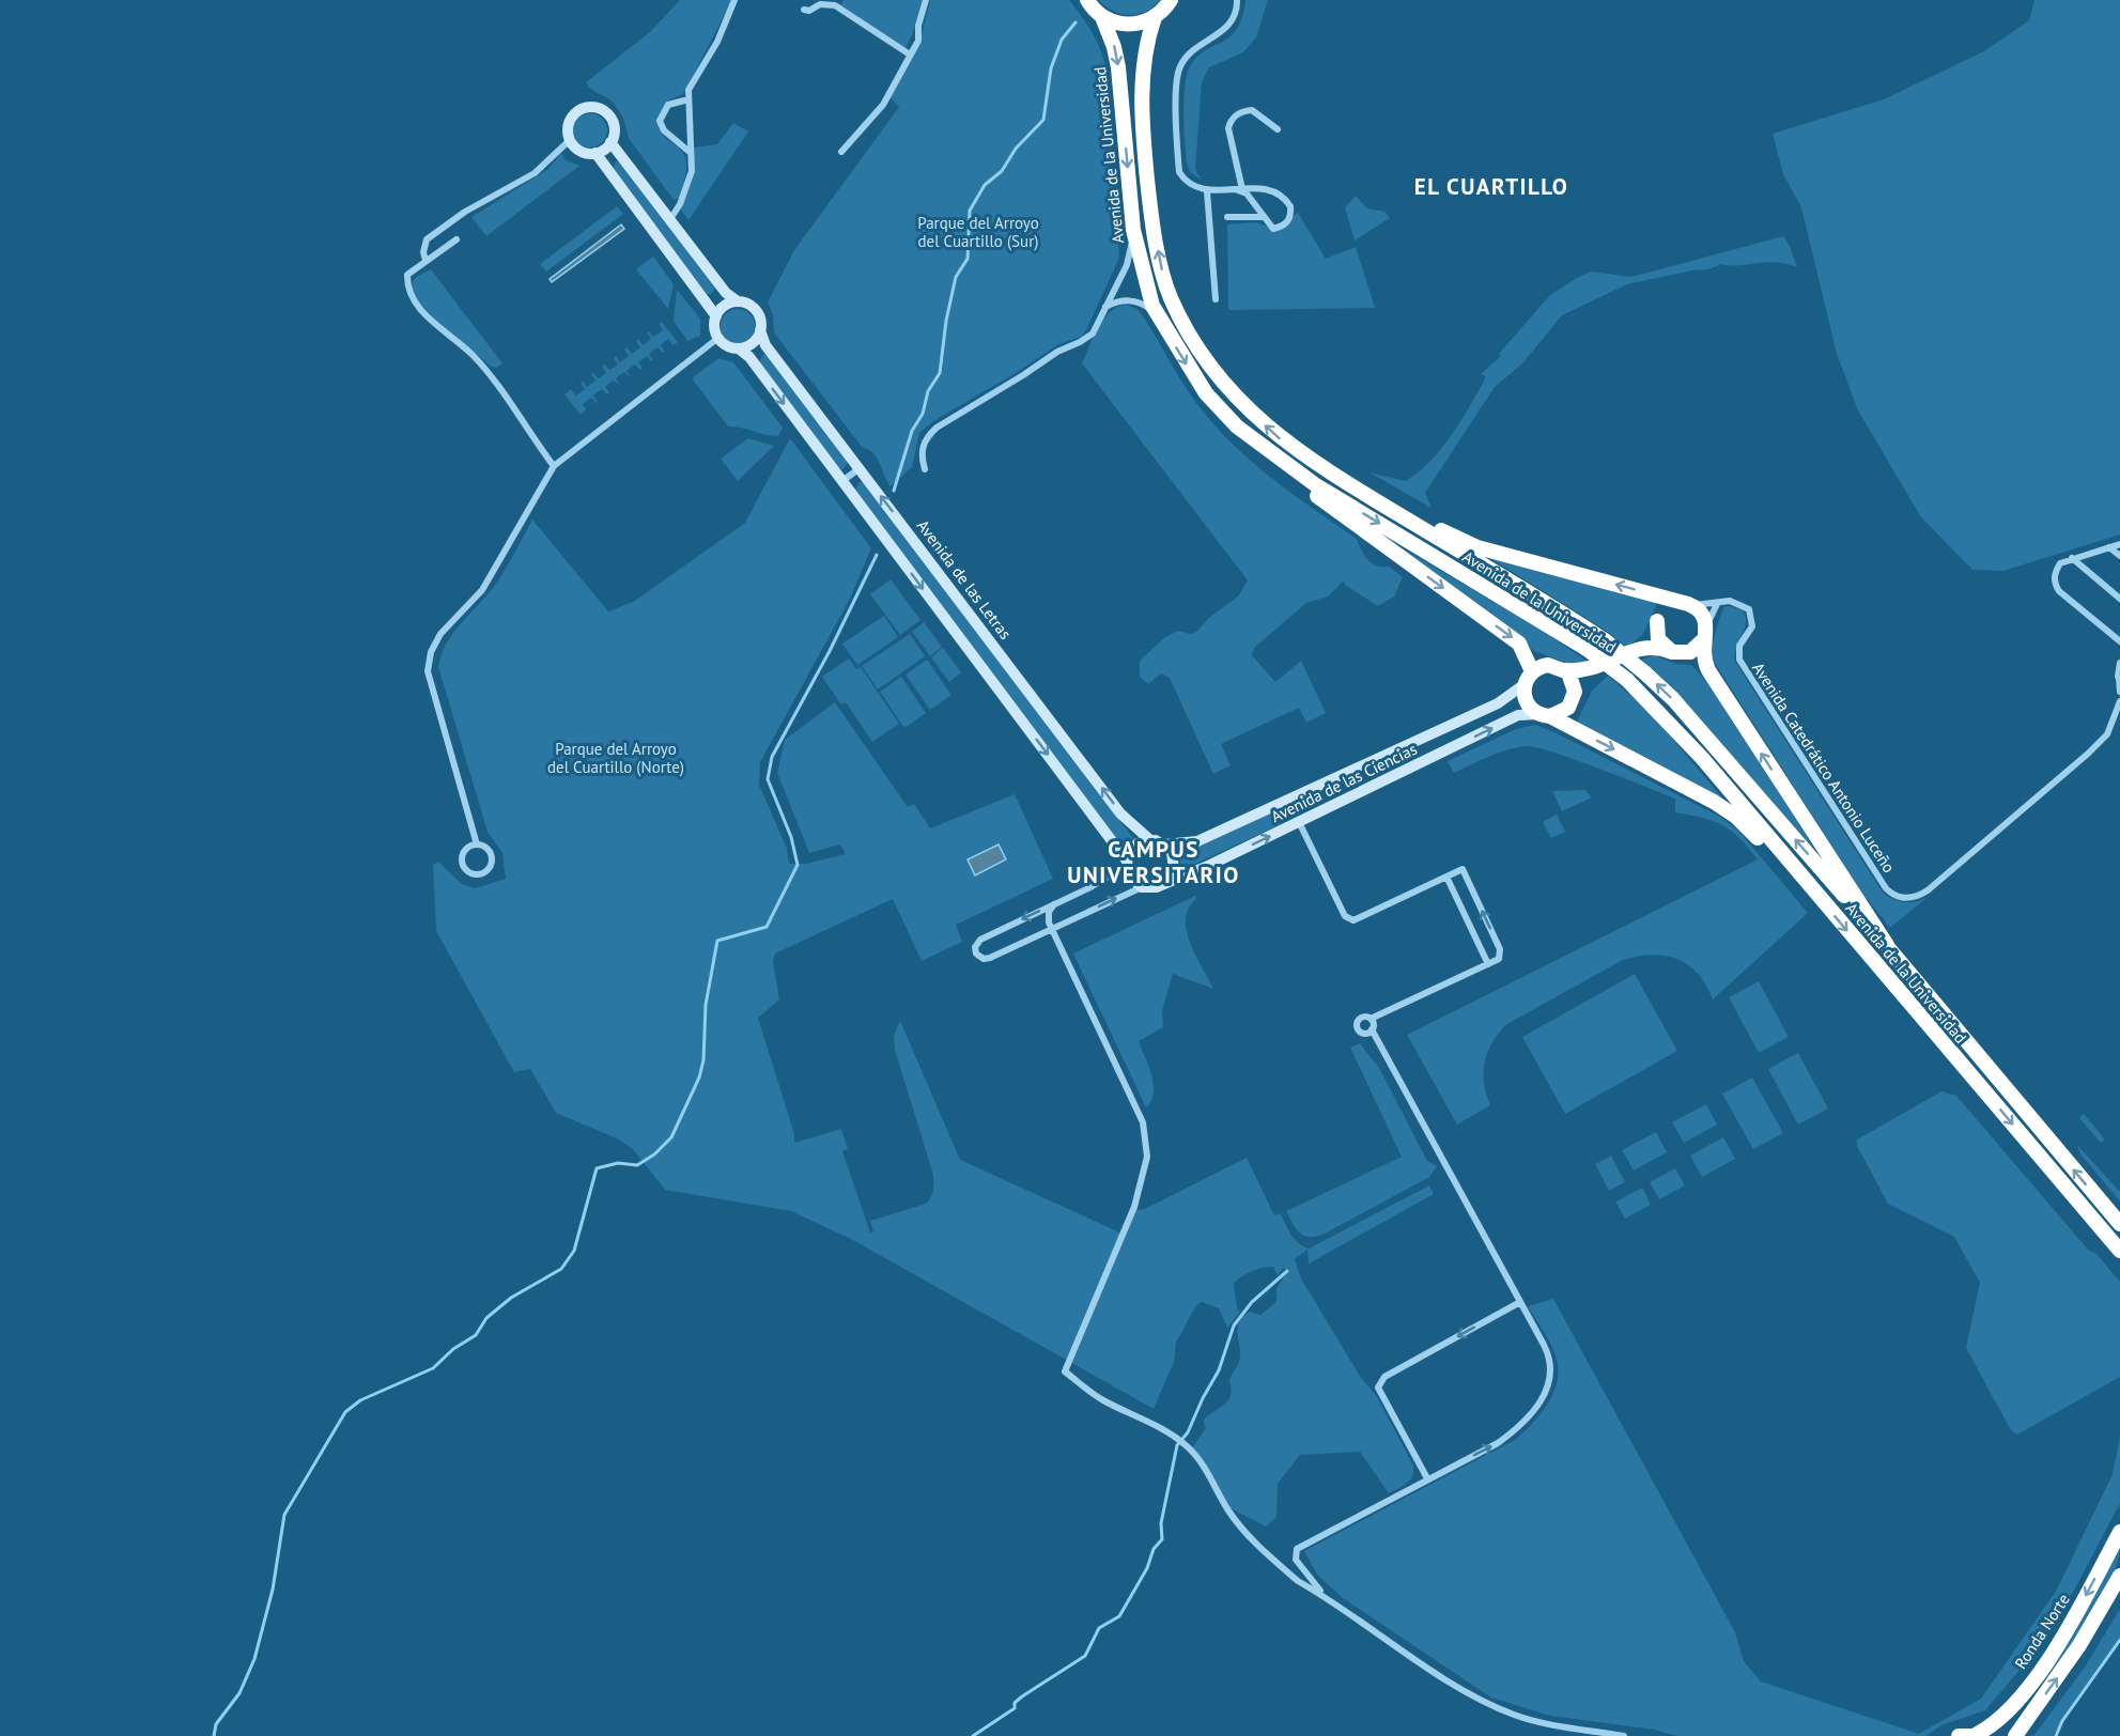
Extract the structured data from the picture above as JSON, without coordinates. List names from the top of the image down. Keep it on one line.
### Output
{"streets":{"highway":["Avenida de la Universidad","Ronda Norte"],"main road":["Avenida de las Letras","Avenida de las Ciencias"],"street":["Avenida Catedrático Antonio Luceño"]},"crossings":[["Avenida de las Letras","Avenida de las Ciencias"]],"districts":["EL CUARTILLO","CAMPUS UNIVERSITARIO"],"parks":["Parque del Arroyo del Cuartillo (Sur)","Parque del Arroyo del Cuartillo (Norte)"]}
